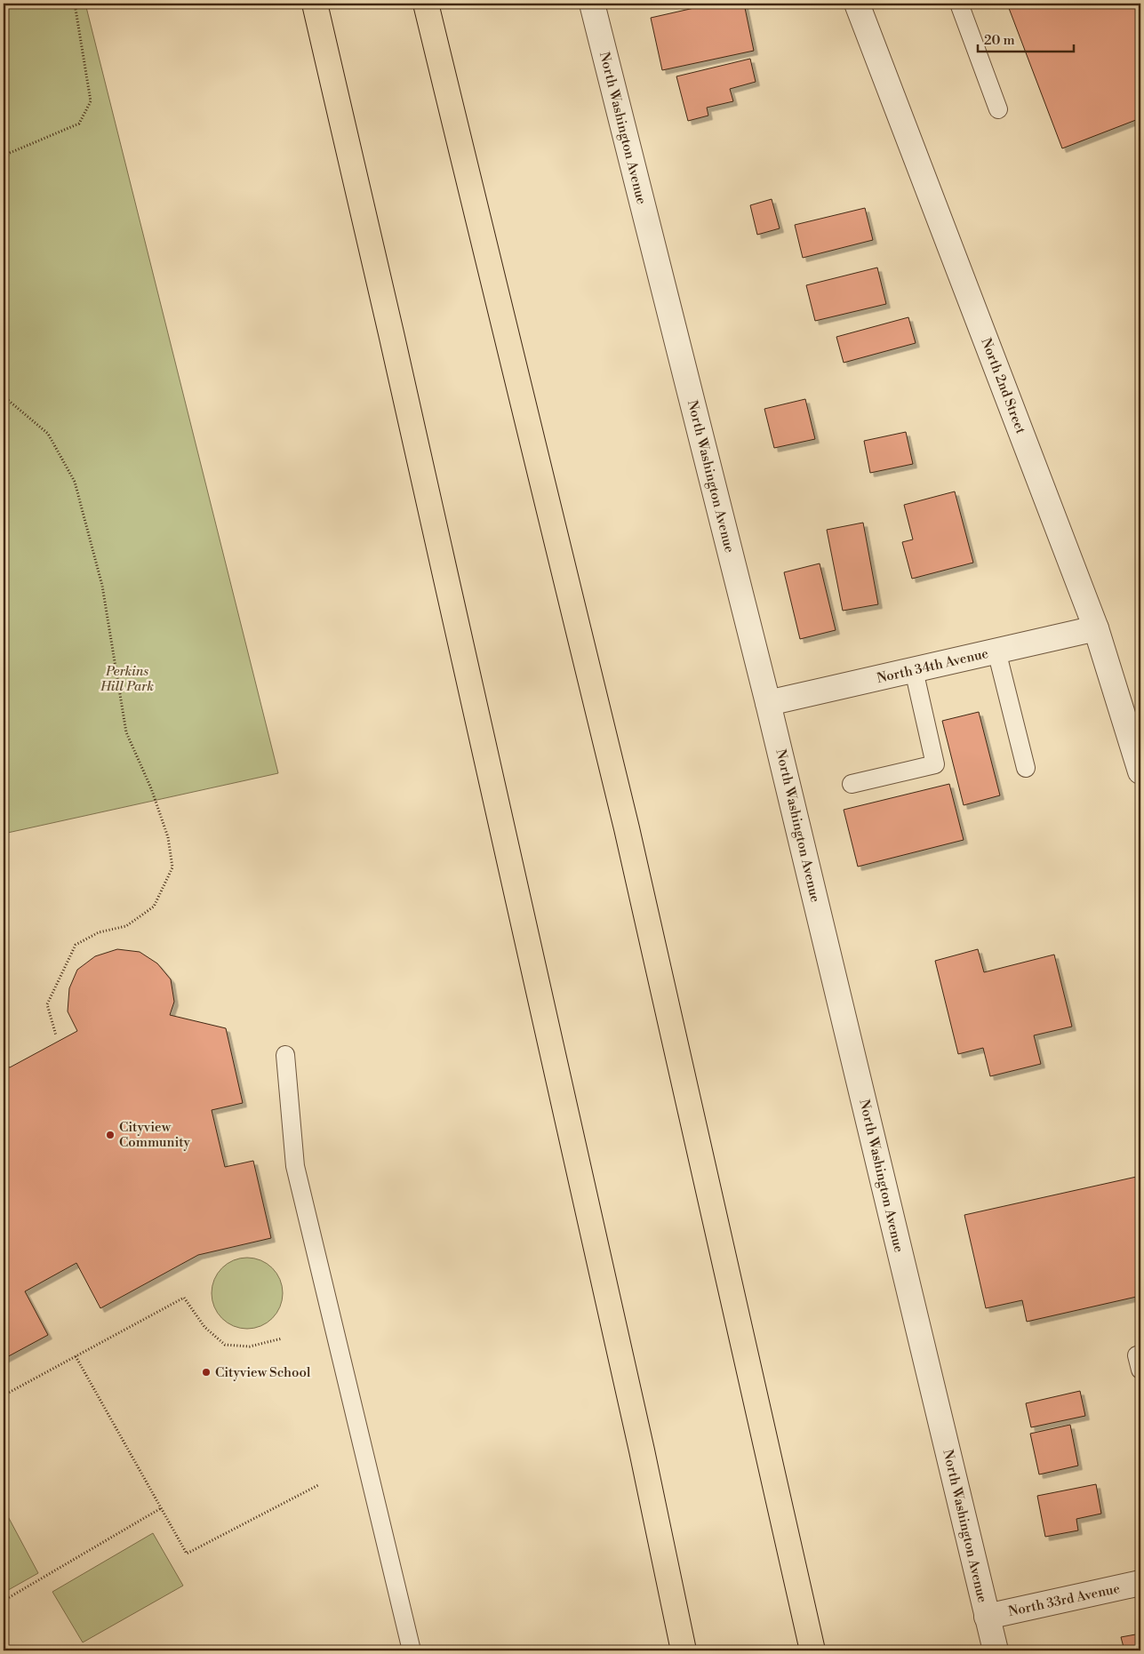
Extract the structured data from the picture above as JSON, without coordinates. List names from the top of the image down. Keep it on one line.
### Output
{"streets":{"street":["North Washington Avenue","North 2nd Street","North 34th Avenue","North 33rd Avenue"]},"crossings":[["North Washington Avenue","North 34th Avenue"],["North Washington Avenue","North 33rd Avenue"],["North 2nd Street","North 34th Avenue"]],"parks":["Perkins Hill Park"],"places":["Cityview Community","Cityview School"],"scale_bar":"20 m"}
